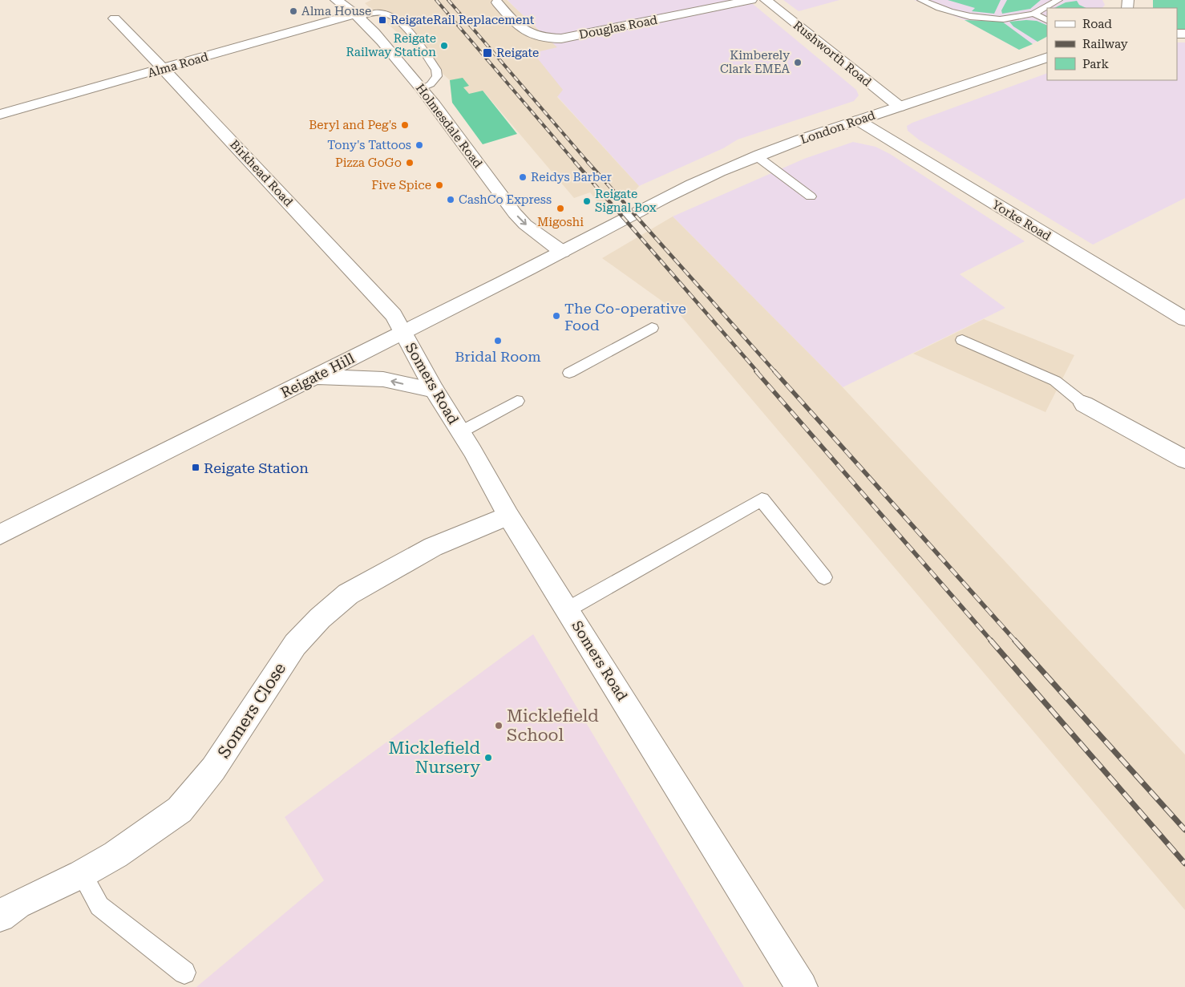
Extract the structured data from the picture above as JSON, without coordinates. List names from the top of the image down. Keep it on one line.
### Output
{"streets":{"street":["Douglas Road","Rushworth Road","Alma Road","Holmesdale Road","London Road","Birkhead Road","Yorke Road","Reigate Hill","Somers Road","Somers Close"]},"crossings":[["Rushworth Road","London Road"],["Alma Road","Holmesdale Road"],["Alma Road","Birkhead Road"],["Holmesdale Road","Reigate Hill"],["London Road","Yorke Road"],["London Road","Reigate Hill"],["Birkhead Road","Reigate Hill"],["Birkhead Road","Somers Road"],["Reigate Hill","Somers Road"],["Somers Road","Somers Close"]],"one_way":["Holmesdale Road"],"places":{"other":["Alma House","Reigate Railway Station","Kimberely Clark EMEA","Beryl and Peg's","Tony's Tattoos","Pizza GoGo","Reidys Barber","Five Spice","CashCo Express","Reigate Signal Box","Migoshi","The Co-operative Food","Bridal Room","Micklefield School","Micklefield Nursery"],"transit":["ReigateRail Replacement","Reigate","Reigate Station"]},"legend":["Road","Railway","Park"]}
